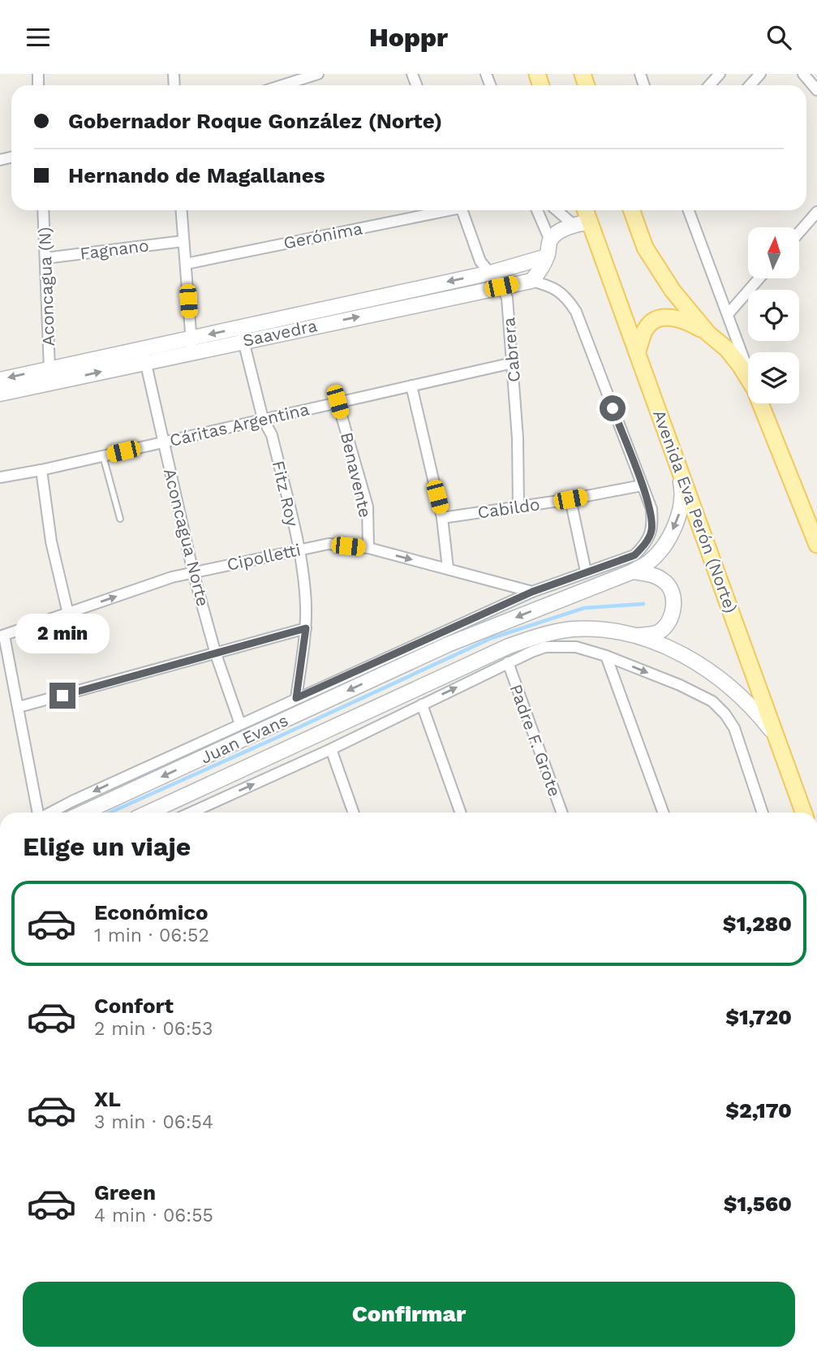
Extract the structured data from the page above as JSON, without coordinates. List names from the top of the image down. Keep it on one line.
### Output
{"streets":{"main road":["Avenida Eva Perón (Norte)"],"street":["Gerónima","Fagnano","Aconcagua (N)","Saavedra","Cabrera","Cáritas Argentina","Benavente","Fitz Roy","Cabildo","Aconcagua Norte","Cipolletti","Juan Evans","Padre F. Grote"]},"crossings":[["Fagnano","Aconcagua (N)"],["Aconcagua (N)","Saavedra"],["Saavedra","Cabrera"],["Saavedra","Fitz Roy"],["Saavedra","Aconcagua Norte"],["Cabrera","Cáritas Argentina"],["Cabrera","Cabildo"],["Cáritas Argentina","Benavente"],["Cáritas Argentina","Fitz Roy"],["Cáritas Argentina","Aconcagua Norte"],["Benavente","Cipolletti"],["Fitz Roy","Cipolletti"],["Fitz Roy","Juan Evans"],["Cabildo","Juan Evans"],["Avenida Eva Perón (Norte)","Juan Evans"],["Aconcagua Norte","Cipolletti"],["Aconcagua Norte","Juan Evans"],["Cipolletti","Juan Evans"]],"north":"top","page":{"header":"Hoppr","banner":["Gobernador Roque González (Norte)","Hernando de Magallanes"],"bubble":"2 min","heading":"Elige un viaje","list":[{"name":"Económico","note":"1 min · 06:52","value":"$1,280"},{"name":"Confort","note":"2 min · 06:53","value":"$1,720"},{"name":"XL","note":"3 min · 06:54","value":"$2,170"},{"name":"Green","note":"4 min · 06:55","value":"$1,560"}],"buttons":"Confirmar"}}
